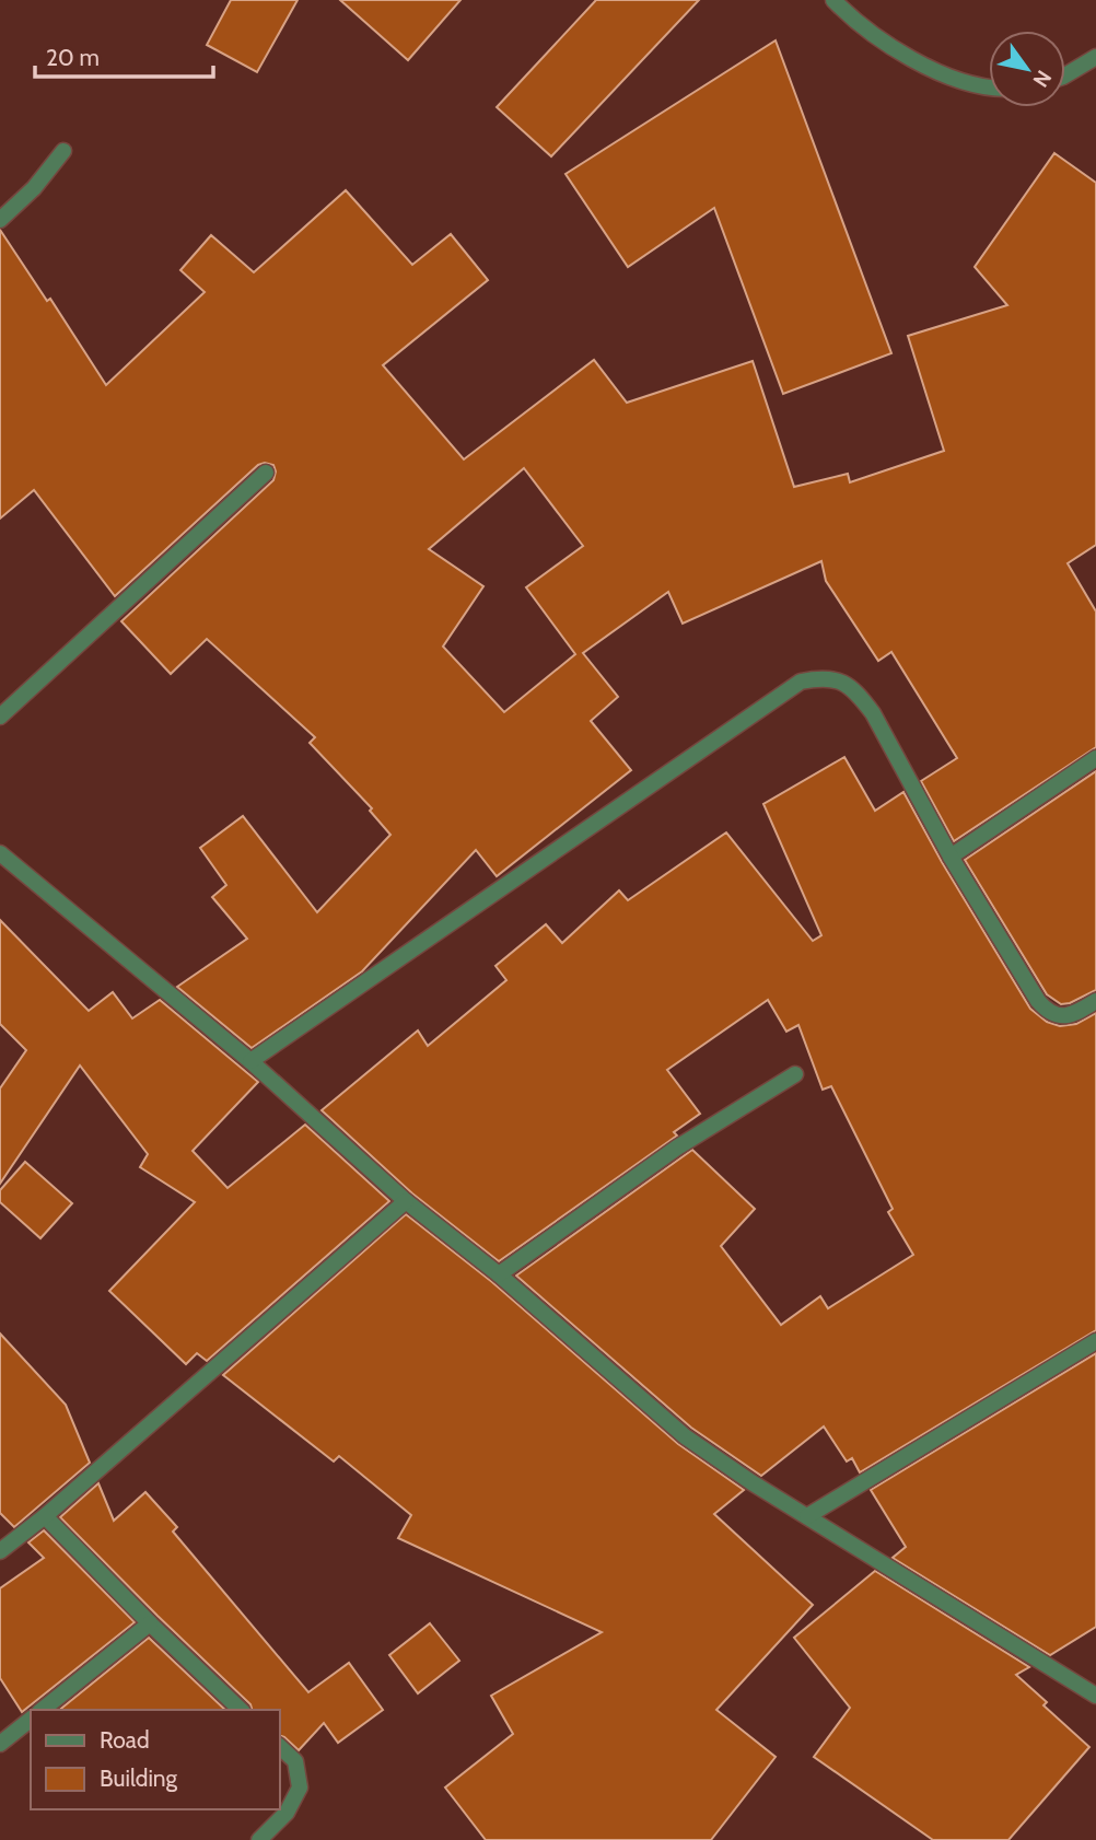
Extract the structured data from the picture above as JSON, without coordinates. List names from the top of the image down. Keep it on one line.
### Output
{"legend":["Road","Building"],"scale_bar":"20 m","north":"bottom right"}
